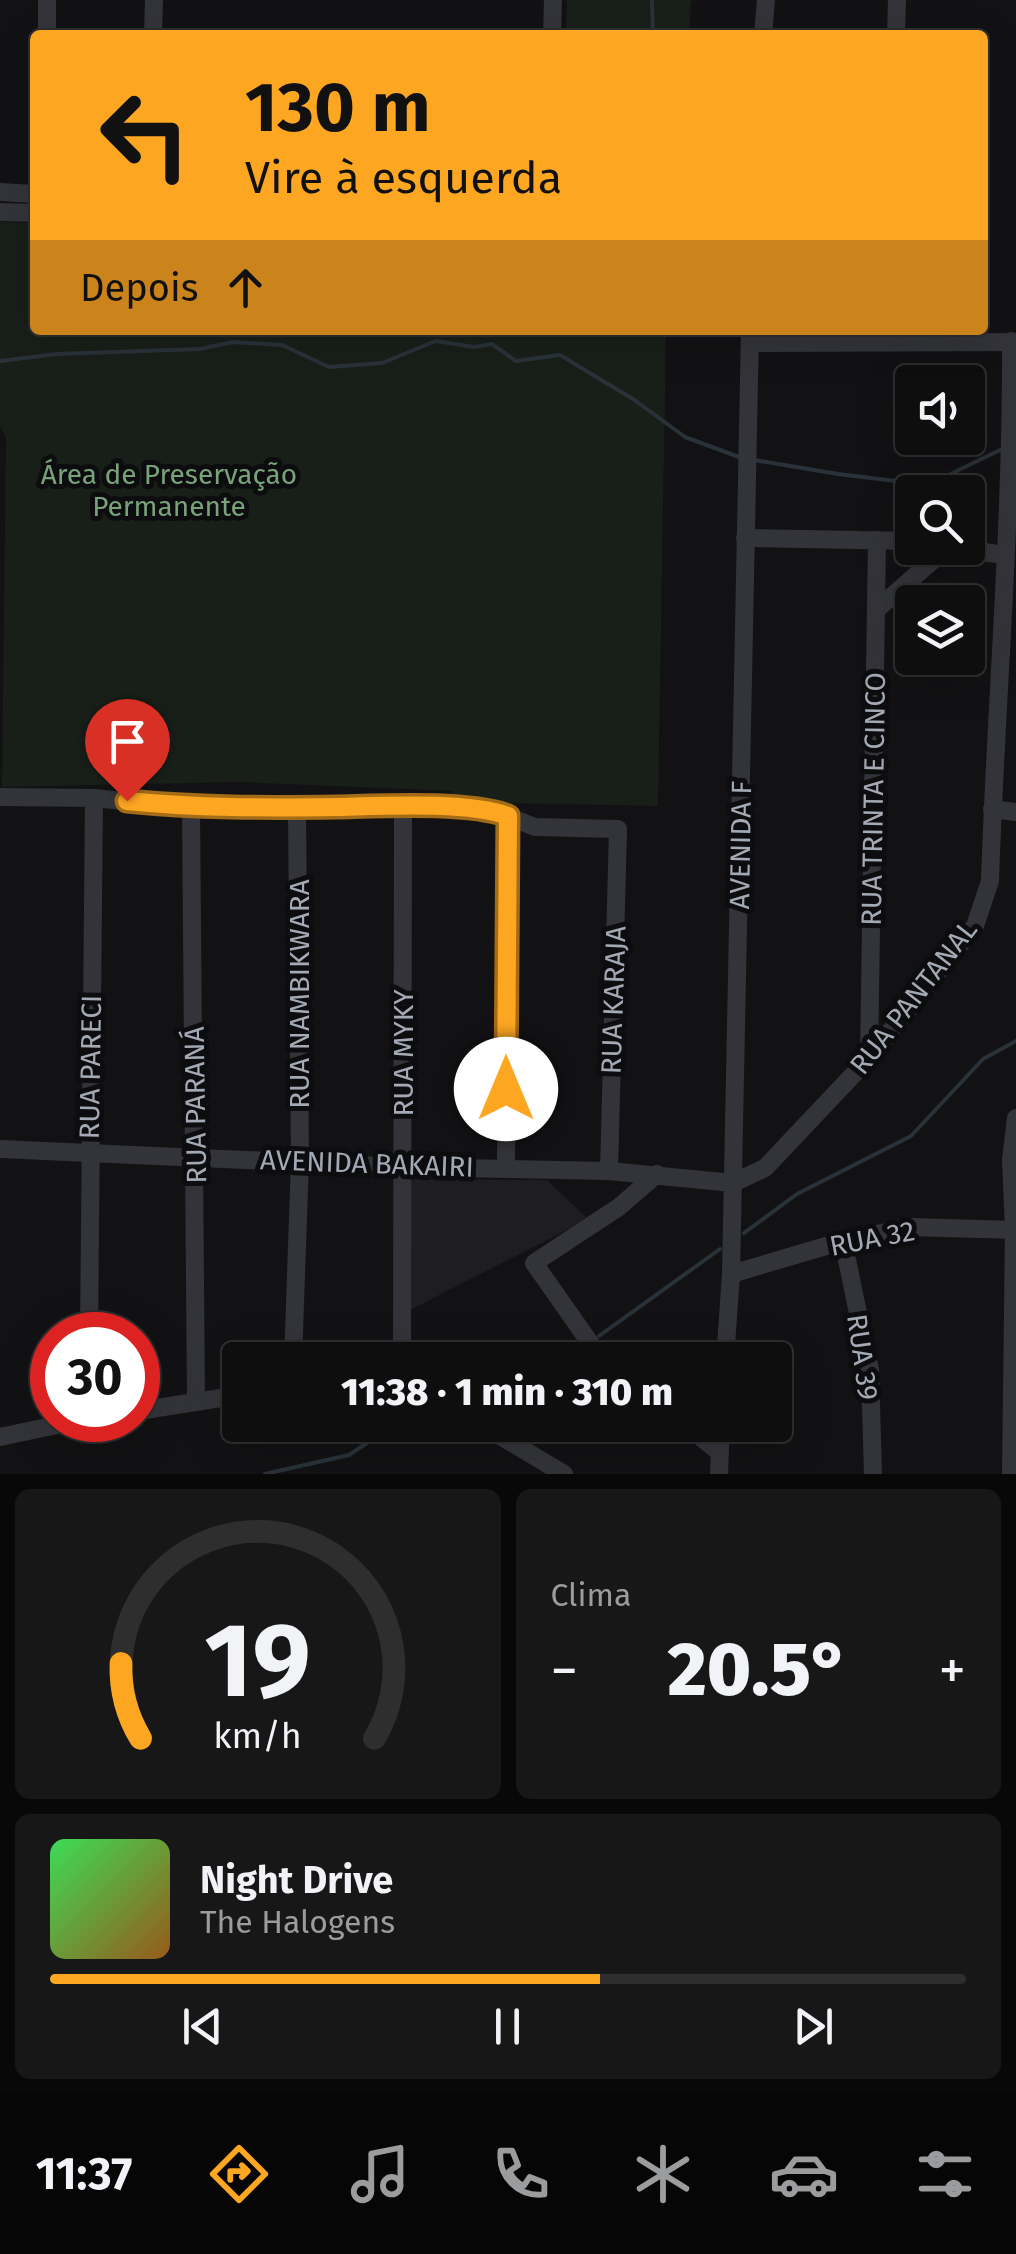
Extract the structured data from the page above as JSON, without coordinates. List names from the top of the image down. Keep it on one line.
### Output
{"streets":{"street":["RUA TRINTA E CINCO","AVENIDA F","RUA NAMBIKWARA","RUA PANTANAL","RUA KARAJA","RUA MYKY","RUA PARECI","RUA PARANÁ","AVENIDA BAKAIRI","RUA 32","RUA 39"]},"crossings":[["RUA TRINTA E CINCO","RUA PANTANAL"],["AVENIDA F","RUA PANTANAL"],["AVENIDA F","AVENIDA BAKAIRI"],["AVENIDA F","RUA 32"],["RUA NAMBIKWARA","AVENIDA BAKAIRI"],["RUA PANTANAL","AVENIDA BAKAIRI"],["RUA KARAJA","AVENIDA BAKAIRI"],["RUA MYKY","AVENIDA BAKAIRI"],["RUA PARECI","AVENIDA BAKAIRI"],["RUA PARANÁ","AVENIDA BAKAIRI"],["RUA 32","RUA 39"]],"parks":["Área de Preservação Permanente"],"page":{"turn":["130 m","Vire à esquerda"],"then":"Depois","limit":"30","trip":"11:38 · 1 min · 310 m","tile":"Clima","heat":["−","20.5°","+"],"song":["Night Drive","The Halogens"],"tabs":"11:37","gauge":["19","km/h"]}}
